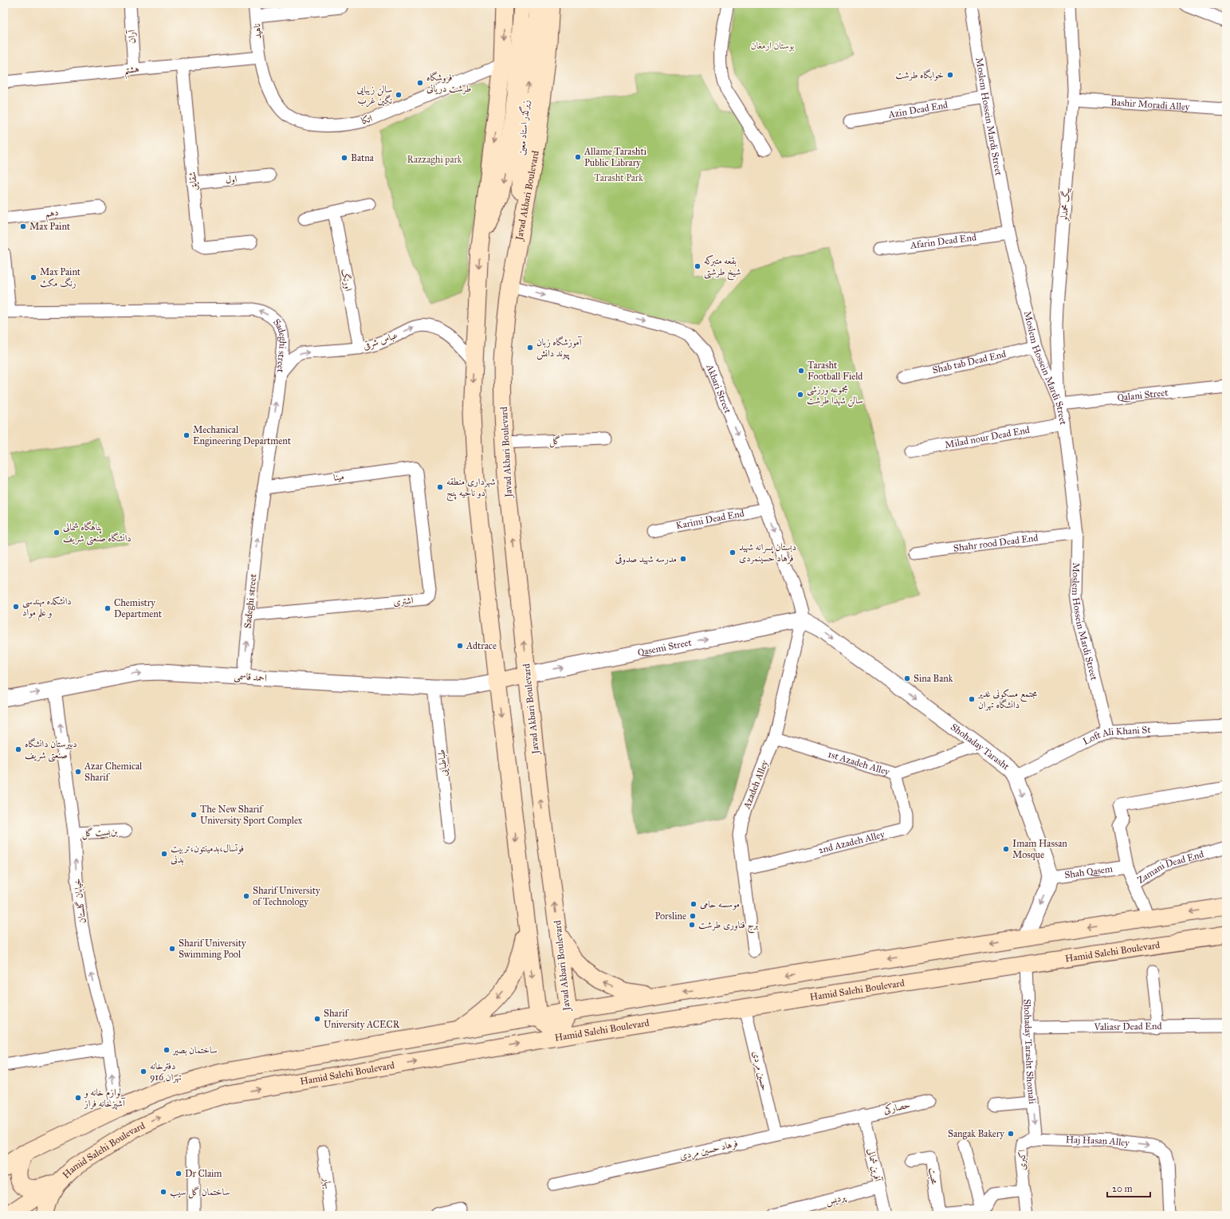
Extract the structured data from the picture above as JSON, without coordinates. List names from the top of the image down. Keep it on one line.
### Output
{"streets":{"main road":["زیرگذر استاد معین","Javad Akbari Boulevard","Hamid Salehi Boulevard"],"street":["ناهید","آران","هشتم","Bashir Moradi Alley","Azin Dead End","Moslem Hossein Mardi Street","اتکا","اول","شقایق","بیگ محمدلو","دهم","Afarin Dead End","اورنگ","عباس شرقی","Sadeghi street","Shab tab Dead End","Akbari Street","Qalani Street","Milad nour Dead End","گل","مینا","Karimi Dead End","Shahr rood Dead End","اشتری","Qasemi Street","احمد قاسمی","Loft Ali Khani St","Shohaday Tarasht","طباطبایی","1st Azadeh Alley","Azadeh Alley","بن‌‌بست گل","2nd Azadeh Alley","Zamani Dead End","Shah Qasem","خیابان گلستان","Valiasr Dead End","Shohaday Tarasht Shomali","حسین مردی","حصارکی","Haj Hasan Alley","فرهاد حسین مردی","اکبری","آفرین شمالی","محبت","بهار","پردیس"]},"crossings":[["ناهید","هشتم"],["ناهید","اتکا"],["آران","هشتم"],["هشتم","اتکا"],["هشتم","شقایق"],["Bashir Moradi Alley","بیگ محمدلو"],["Azin Dead End","Moslem Hossein Mardi Street"],["Moslem Hossein Mardi Street","بیگ محمدلو"],["Moslem Hossein Mardi Street","Afarin Dead End"],["Moslem Hossein Mardi Street","Shab tab Dead End"],["Moslem Hossein Mardi Street","Qalani Street"],["Moslem Hossein Mardi Street","Milad nour Dead End"],["Moslem Hossein Mardi Street","Shahr rood Dead End"],["Moslem Hossein Mardi Street","Loft Ali Khani St"],["زیرگذر استاد معین","Javad Akbari Boulevard"],["اول","شقایق"],["Javad Akbari Boulevard","Akbari Street"],["Javad Akbari Boulevard","گل"],["Javad Akbari Boulevard","Qasemi Street"],["Javad Akbari Boulevard","Hamid Salehi Boulevard"],["بیگ محمدلو","Qalani Street"],["اورنگ","عباس شرقی"],["عباس شرقی","Sadeghi street"],["Sadeghi street","مینا"],["Sadeghi street","اشتری"],["Sadeghi street","احمد قاسمی"],["Akbari Street","Karimi Dead End"],["Akbari Street","Qasemi Street"],["Akbari Street","Shohaday Tarasht"],["Akbari Street","Azadeh Alley"],["مینا","اشتری"],["Qasemi Street","Shohaday Tarasht"],["Qasemi Street","Azadeh Alley"],["احمد قاسمی","طباطبایی"],["احمد قاسمی","خیابان گلستان"],["Loft Ali Khani St","Shohaday Tarasht"],["Shohaday Tarasht","1st Azadeh Alley"],["Shohaday Tarasht","Azadeh Alley"],["Shohaday Tarasht","Shah Qasem"],["1st Azadeh Alley","Azadeh Alley"],["1st Azadeh Alley","2nd Azadeh Alley"],["Azadeh Alley","2nd Azadeh Alley"],["بن‌‌بست گل","خیابان گلستان"],["Hamid Salehi Boulevard","Shohaday Tarasht Shomali"],["Hamid Salehi Boulevard","حسین مردی"],["Valiasr Dead End","Shohaday Tarasht Shomali"],["Shohaday Tarasht Shomali","Haj Hasan Alley"],["Shohaday Tarasht Shomali","اکبری"],["حسین مردی","فرهاد حسین مردی"],["حصارکی","فرهاد حسین مردی"],["حصارکی","آفرین شمالی"],["Haj Hasan Alley","اکبری"],["فرهاد حسین مردی","آفرین شمالی"],["آفرین شمالی","پردیس"]],"one_way":["عباس شرقی","Akbari Street","Qasemi Street","احمد قاسمی","Shohaday Tarasht","خیابان گلستان"],"parks":["بوستان ارمغان","Razzaghi park","Tarasht Park"],"places":["خوابگاه طرشت","فروشگاه طرشت دریانی","سالن زیبایی نگین غرب","Allame Tarashti Public Library","Batna","Max Paint","بقعه متبرکه شیخ طرشتی","Max Paint رنگ مکث","آموزشگاه زبان پیوند دانش","Tarasht Football Field","مجموعه ورزشی سالن شهدا طرشت","Mechanical Engineering Department","شهرداری منطقه دو ناحیه پنج","پناهگاه شمالی دانشگاه صنعتی شریف","دبستان پسرانه شهيد فرهاد حسينمردی","مدرسه شهید صدوقی","دانشکده مهندسی و علم مواد","Chemistry Department","Adtrace","Sina Bank","مجتمع مسکونی غدیر دانشگاه تهران","دبیرستان دانشگاه صنعتی شریف","Azar Chemical Sharif","The New Sharif University Sport Complex","Imam Hassan Mosque","فوتسال،بدمینتون،تربیت بدنی","Sharif University of Technology","موسسه حامی","Porsline","برج فناوری طرشت","Sharif University Swimming Pool","Sharif University ACECR","ساختمان بصیر","دفترخانه 916 تهران","لوازم خانه و آشپزخانه فراز","Sangak Bakery","Dr Claim","ساختمان گل سیب"],"scale_bar":"20 m"}
